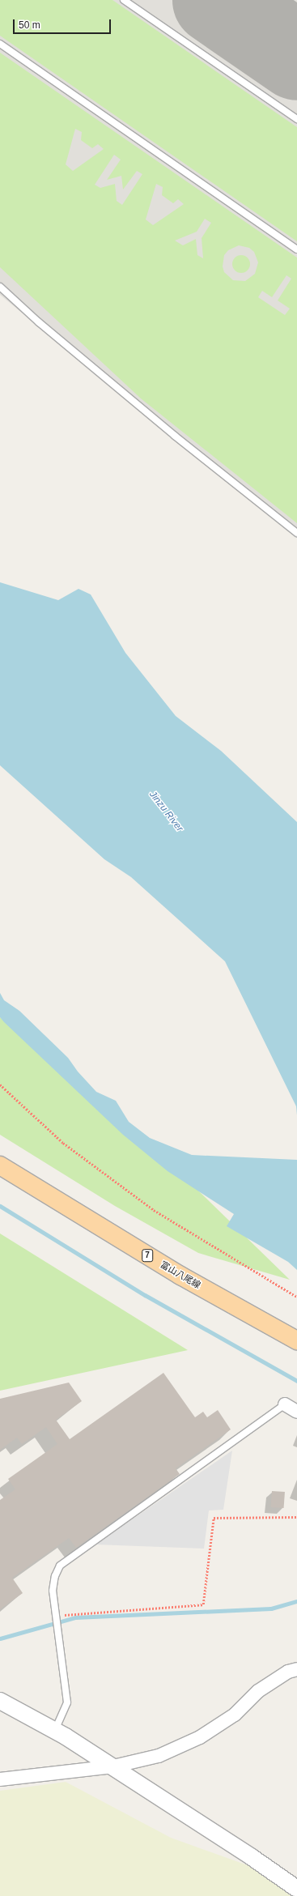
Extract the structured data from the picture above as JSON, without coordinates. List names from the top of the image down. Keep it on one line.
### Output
{"streets":{"main road":["7","富山八尾線"]},"water":["Jinzu River"],"scale_bar":"50 m"}
